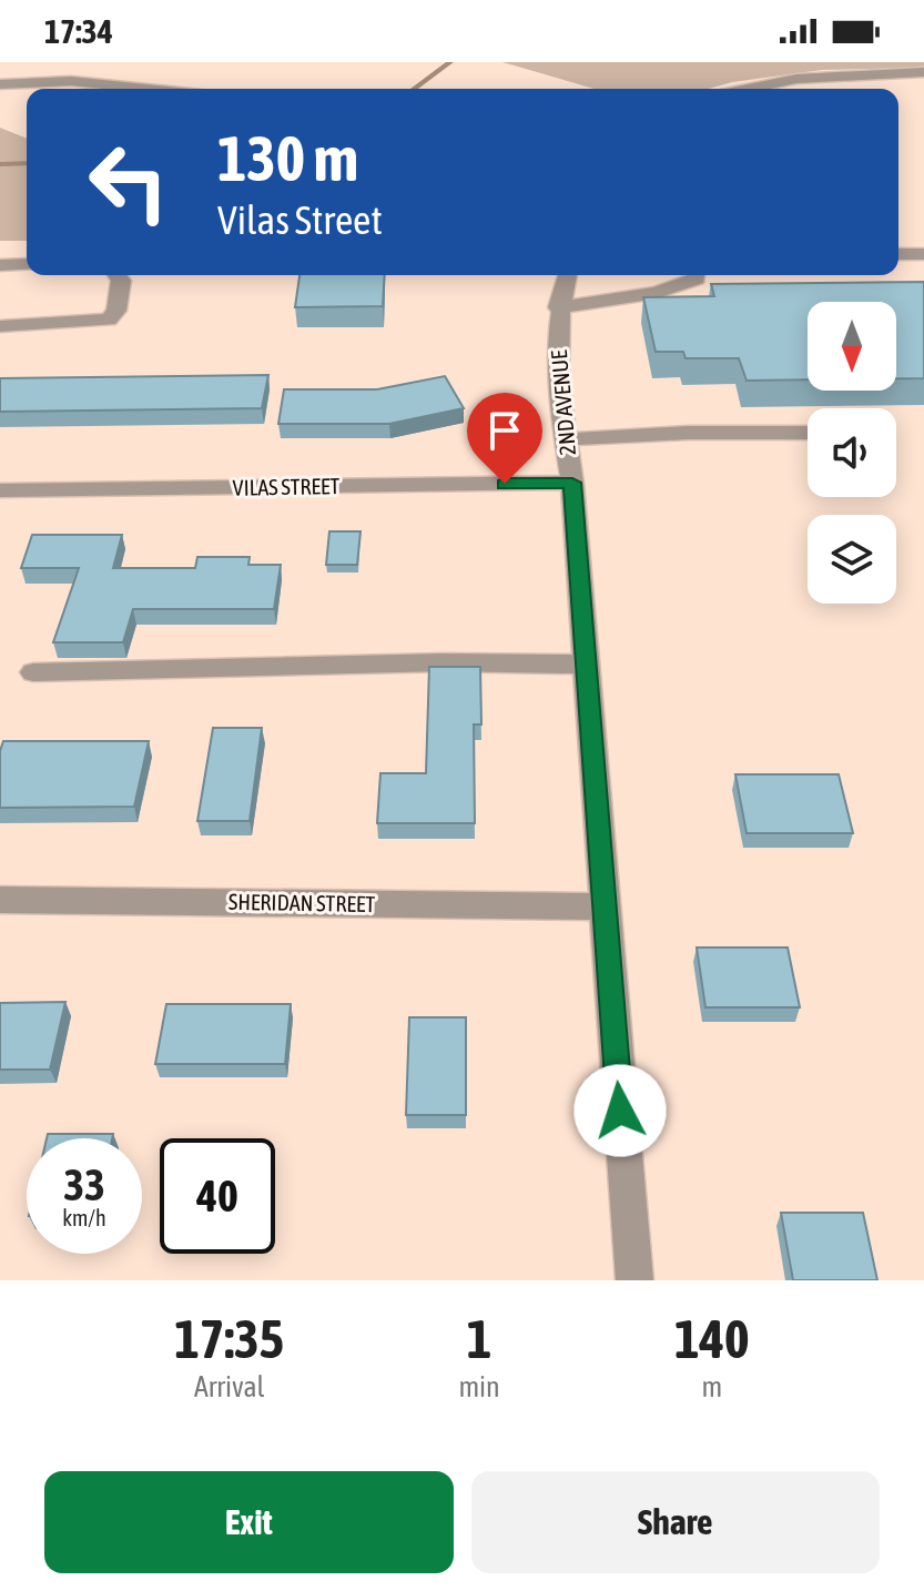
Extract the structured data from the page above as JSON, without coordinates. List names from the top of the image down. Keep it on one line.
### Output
{"streets":{"street":["2ND AVENUE","VILAS STREET","SHERIDAN STREET"]},"crossings":[["2ND AVENUE","VILAS STREET"],["2ND AVENUE","SHERIDAN STREET"]],"north":"bottom","page":{"status":"17:34","turn":["130 m","Vilas Street"],"speed":"33 km/h","limit":"40","eta":["17:35","Arrival","1","min","140","m"],"buttons":["Exit","Share"]}}
